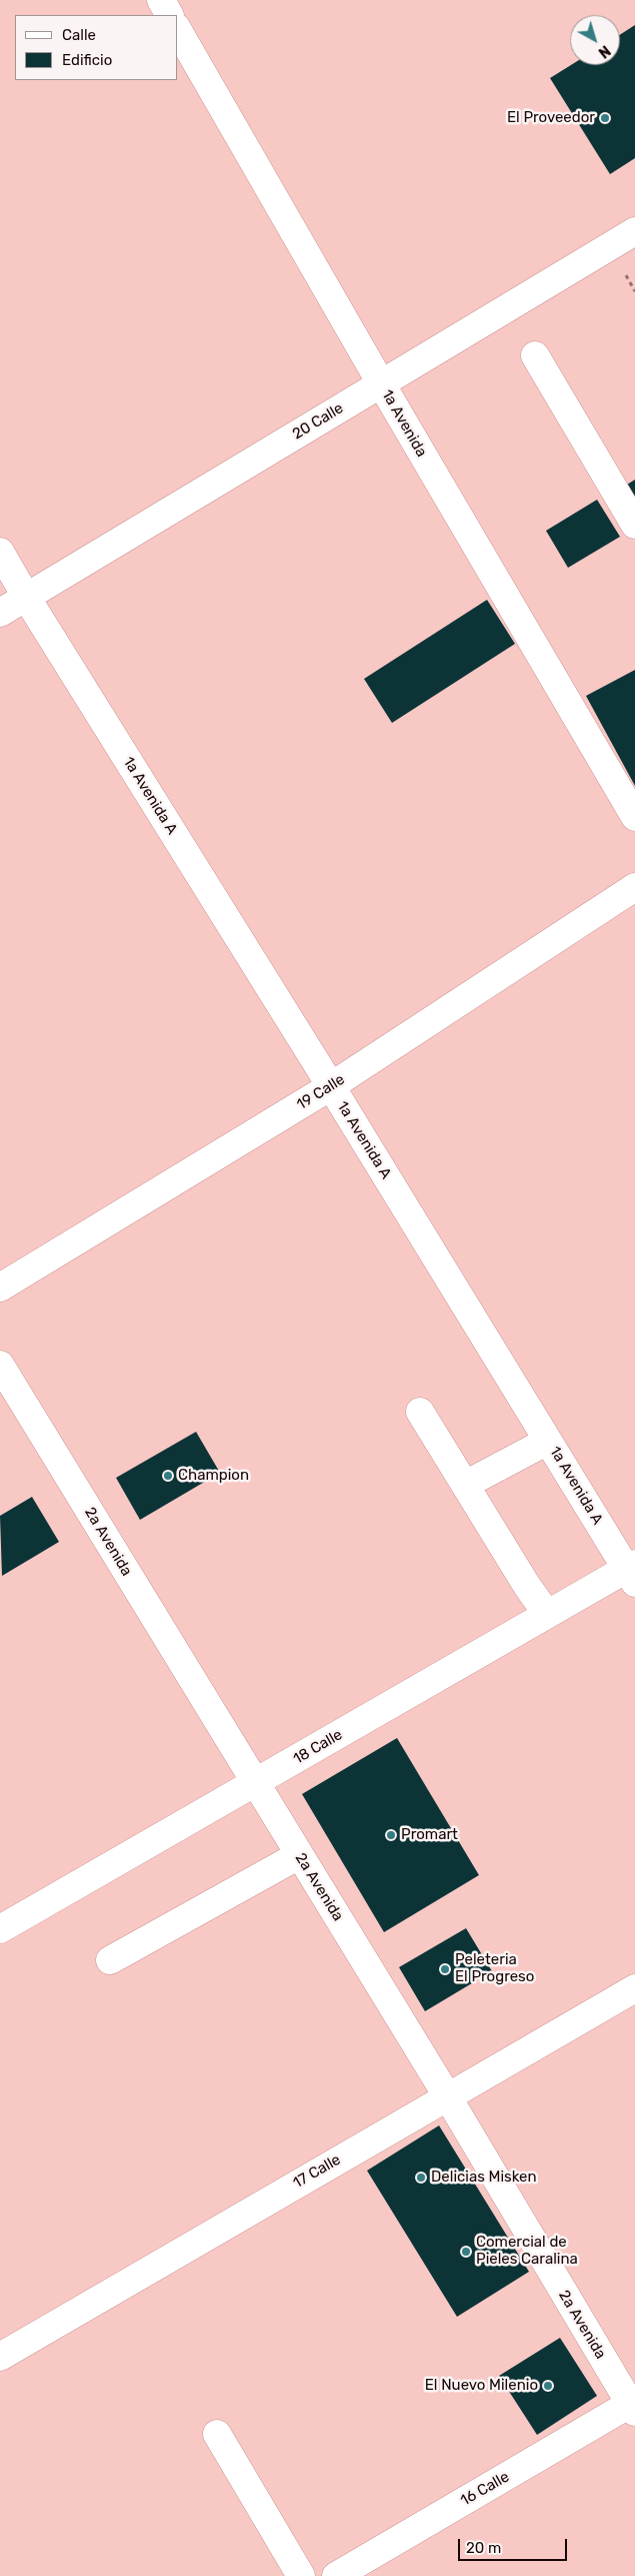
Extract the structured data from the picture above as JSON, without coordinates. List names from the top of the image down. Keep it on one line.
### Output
{"streets":{"street":["20 Calle","1a Avenida","1a Avenida A","19 Calle","2a Avenida","18 Calle","17 Calle","16 Calle"]},"crossings":[["20 Calle","1a Avenida"],["20 Calle","1a Avenida A"],["1a Avenida A","19 Calle"],["1a Avenida A","18 Calle"],["2a Avenida","18 Calle"],["2a Avenida","17 Calle"],["2a Avenida","16 Calle"]],"places":["El Proveedor","Champion","Promart","Peleteria El Progreso","Delicias Misken","Comercial de Pieles Caralina","El Nuevo Milenio"],"legend":["Calle","Edificio"],"scale_bar":"20 m","north":"bottom right"}
